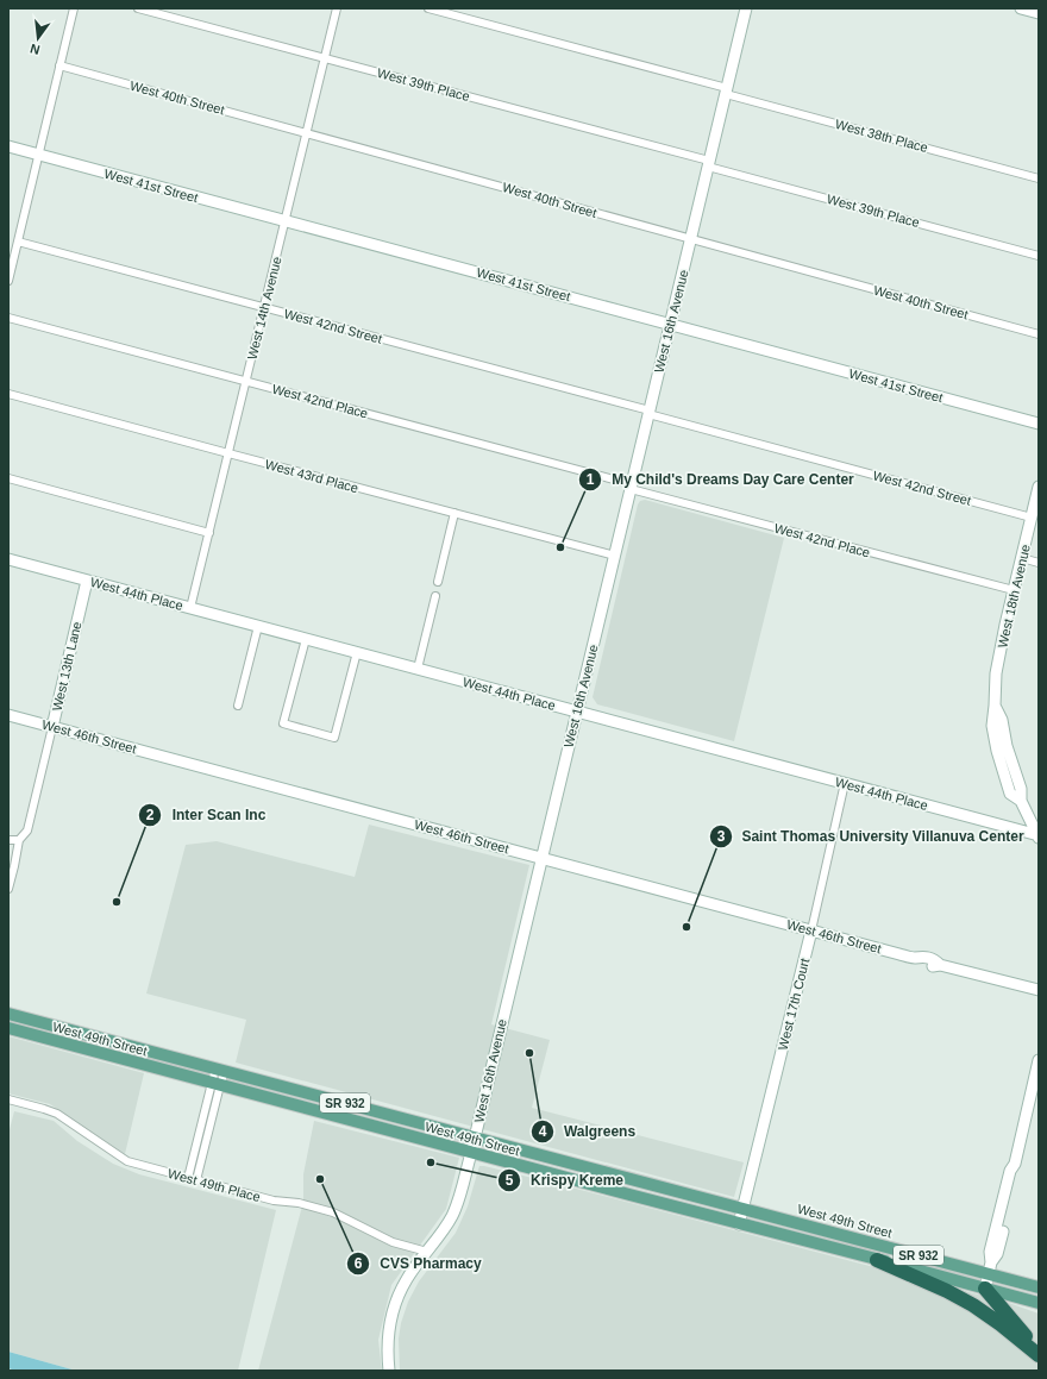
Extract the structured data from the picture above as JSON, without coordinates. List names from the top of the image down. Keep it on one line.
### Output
{"streets":{"main road":["West 49th Street","SR 932"],"street":["West 39th Place","West 40th Street","West 38th Place","West 41st Street","West 14th Avenue","West 16th Avenue","West 42nd Street","West 42nd Place","West 43rd Place","West 44th Place","West 18th Avenue","West 13th Lane","West 46th Street","West 17th Court","West 49th Place"]},"crossings":[["West 39th Place","West 14th Avenue"],["West 39th Place","West 16th Avenue"],["West 40th Street","West 14th Avenue"],["West 40th Street","West 16th Avenue"],["West 38th Place","West 16th Avenue"],["West 41st Street","West 14th Avenue"],["West 41st Street","West 16th Avenue"],["West 14th Avenue","West 42nd Street"],["West 14th Avenue","West 42nd Place"],["West 14th Avenue","West 43rd Place"],["West 14th Avenue","West 44th Place"],["West 16th Avenue","West 42nd Street"],["West 16th Avenue","West 42nd Place"],["West 16th Avenue","West 43rd Place"],["West 16th Avenue","West 44th Place"],["West 16th Avenue","West 46th Street"],["West 16th Avenue","West 49th Street"],["West 16th Avenue","West 49th Place"],["West 42nd Street","West 18th Avenue"],["West 42nd Place","West 18th Avenue"],["West 44th Place","West 18th Avenue"],["West 44th Place","West 13th Lane"],["West 44th Place","West 17th Court"],["West 13th Lane","West 46th Street"],["West 46th Street","West 17th Court"],["West 17th Court","West 49th Street"]],"places":["My Child's Dreams Day Care Center","Inter Scan Inc","Saint Thomas University Villanuva Center","Walgreens","Krispy Kreme","CVS Pharmacy"],"north":"bottom"}
